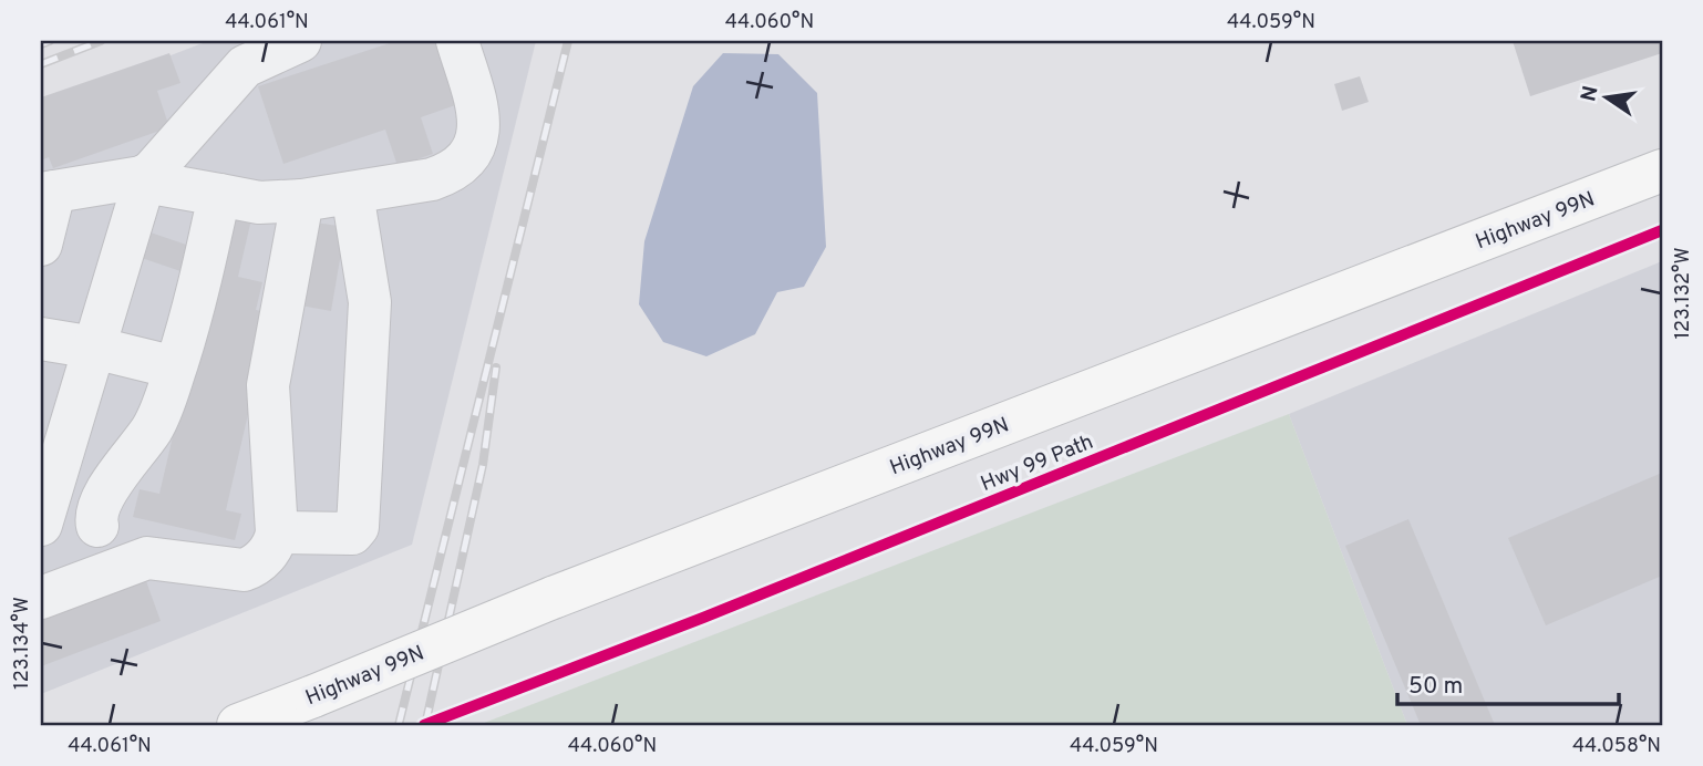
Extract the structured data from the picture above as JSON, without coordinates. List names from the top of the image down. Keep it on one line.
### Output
{"streets":{"main road":["Highway 99N"],"cycle path":["Hwy 99 Path"]},"scale_bar":"50 m","north":"left","coordinates":["44.061°N","44.060°N","44.059°N","123.132°W","123.134°W","44.058°N"]}
